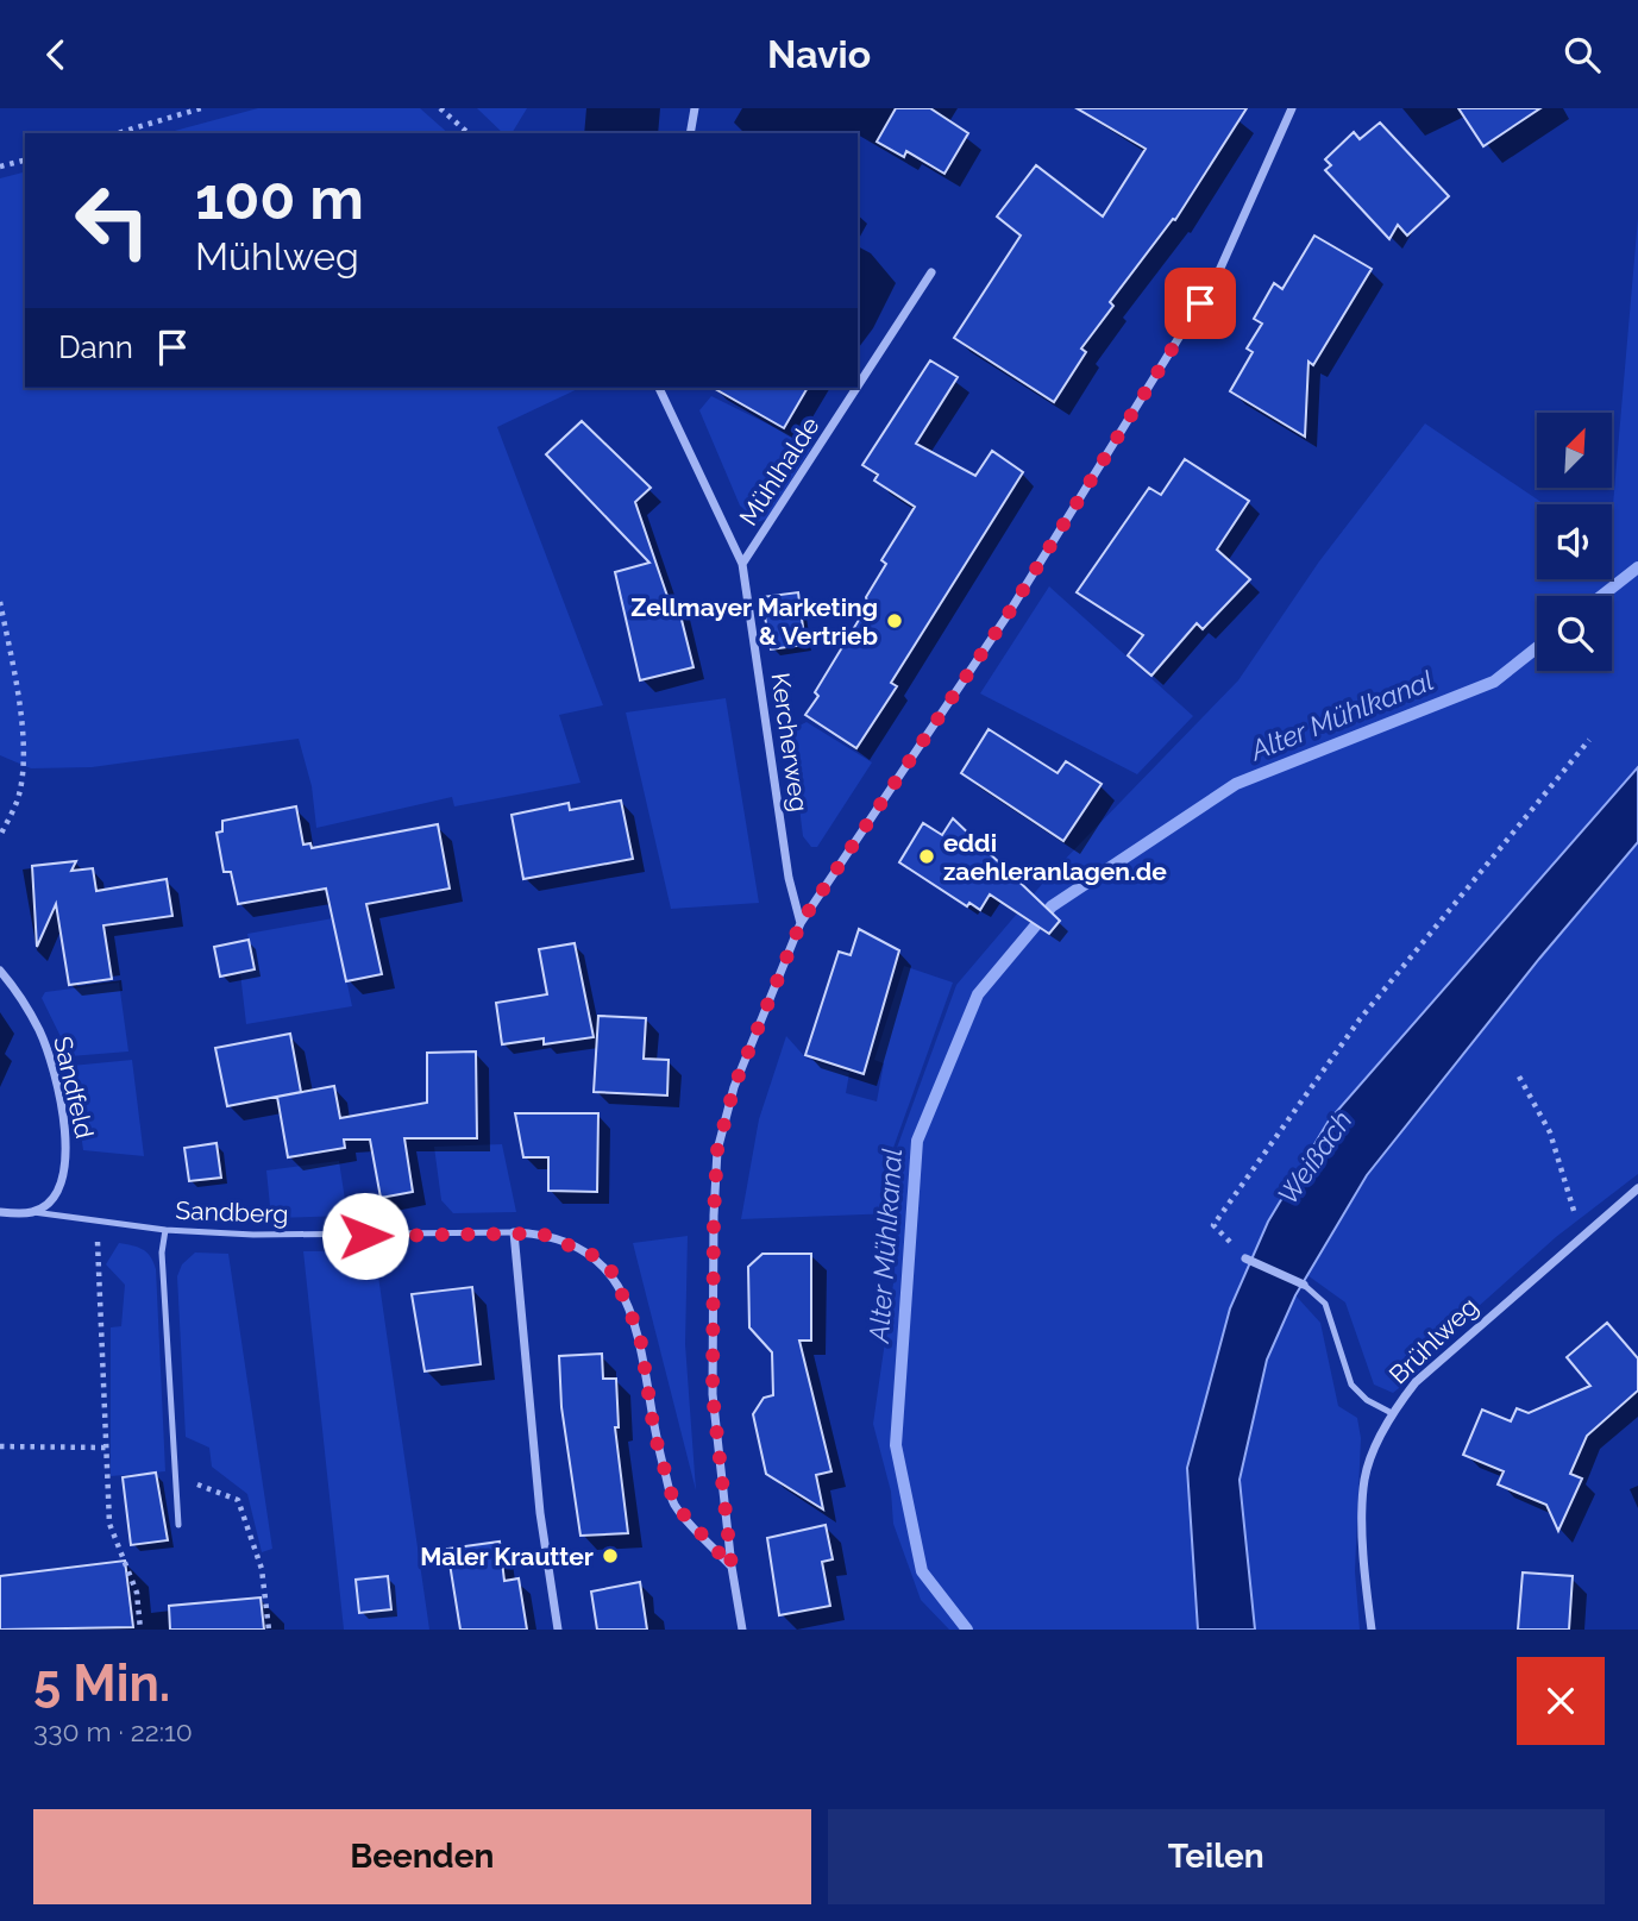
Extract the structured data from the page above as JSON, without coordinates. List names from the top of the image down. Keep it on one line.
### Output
{"streets":{"street":["Mühlhalde","Kercherweg","Sandfeld","Sandberg","Brühlweg"]},"crossings":[["Mühlhalde","Kercherweg"],["Sandfeld","Sandberg"]],"water":["Alter Mühlkanal","Weißach"],"places":["Zellmayer Marketing & Vertrieb","eddi zaehleranlagen.de","Maler Krautter"],"north":"top right","page":{"header":"Navio","turn":["100 m","Mühlweg"],"then":"Dann","heading":["5 Min.","330 m · 22:10"],"buttons":["Beenden","Teilen"]}}
